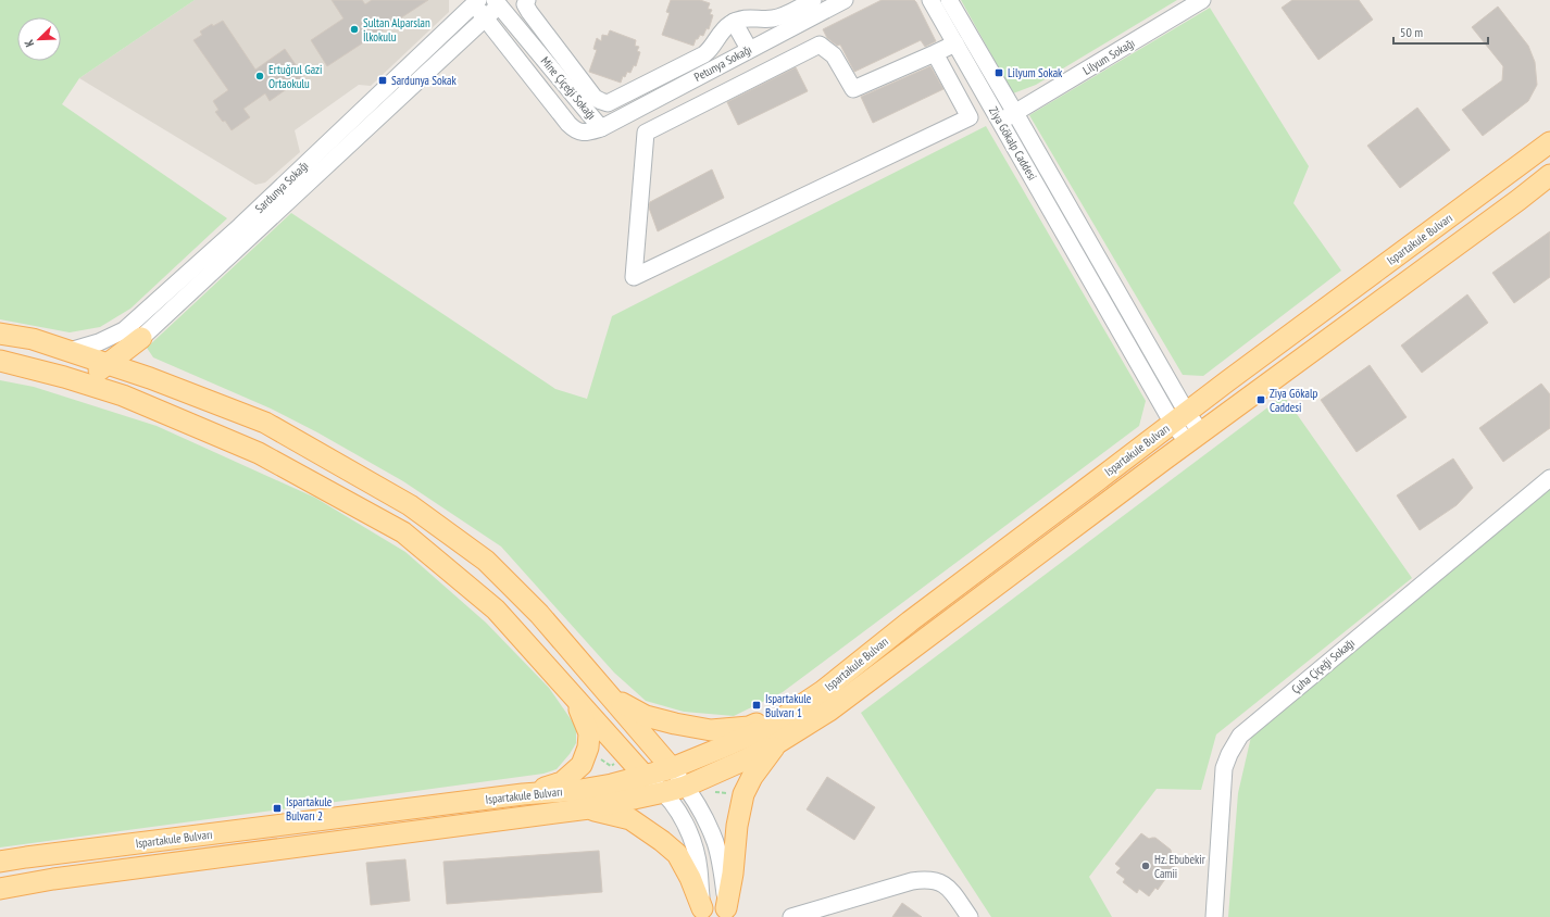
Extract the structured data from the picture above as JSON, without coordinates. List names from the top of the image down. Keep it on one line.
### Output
{"streets":{"main road":["Ispartakule Bulvarı"],"street":["Lilyum Sokağı","Petunya Sokağı","Mine Çiçeği Sokağı","Ziya Gökalp Caddesi","Sardunya Sokağı","Çuha Çiçeği Sokağı"]},"crossings":[["Lilyum Sokağı","Ziya Gökalp Caddesi"],["Petunya Sokağı","Mine Çiçeği Sokağı"],["Mine Çiçeği Sokağı","Sardunya Sokağı"],["Ziya Gökalp Caddesi","Ispartakule Bulvarı"]],"places":{"other":["Sultan Alparslan İlkokulu","Ertuğrul Gazi Ortaokulu","Hz. Ebubekir Camii"],"transit":["Lilyum Sokak","Sardunya Sokak","Ziya Gökalp Caddesi","Ispartakule Bulvarı 1","Ispartakule Bulvarı 2"]},"scale_bar":"50 m","north":"bottom left"}
